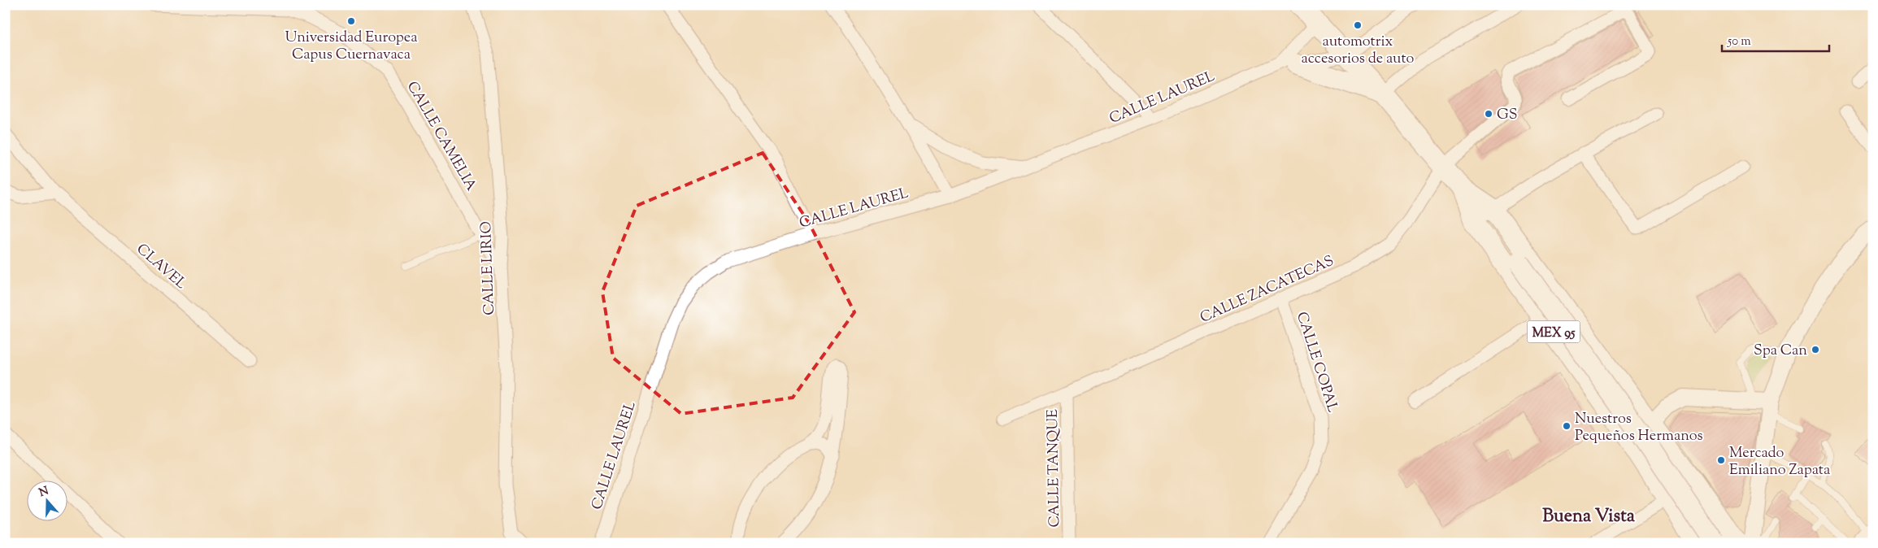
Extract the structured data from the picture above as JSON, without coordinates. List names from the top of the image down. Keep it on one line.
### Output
{"streets":{"main road":["MEX 95"],"street":["CALLE LAUREL","CALLE CAMELIA","CLAVEL","CALLE LIRIO","CALLE ZACATECAS","CALLE COPAL","CALLE TANQUE"]},"crossings":[["CALLE LAUREL","MEX 95"],["CALLE CAMELIA","CALLE LIRIO"],["CALLE ZACATECAS","MEX 95"],["CALLE ZACATECAS","CALLE COPAL"],["CALLE ZACATECAS","CALLE TANQUE"]],"districts":["Buena Vista"],"places":["Universidad Europea Capus Cuernavaca","automotrix accesorios de auto","GS","Spa Can","Nuestros Pequeños Hermanos","Mercado Emiliano Zapata"],"scale_bar":"50 m","north":"top"}
